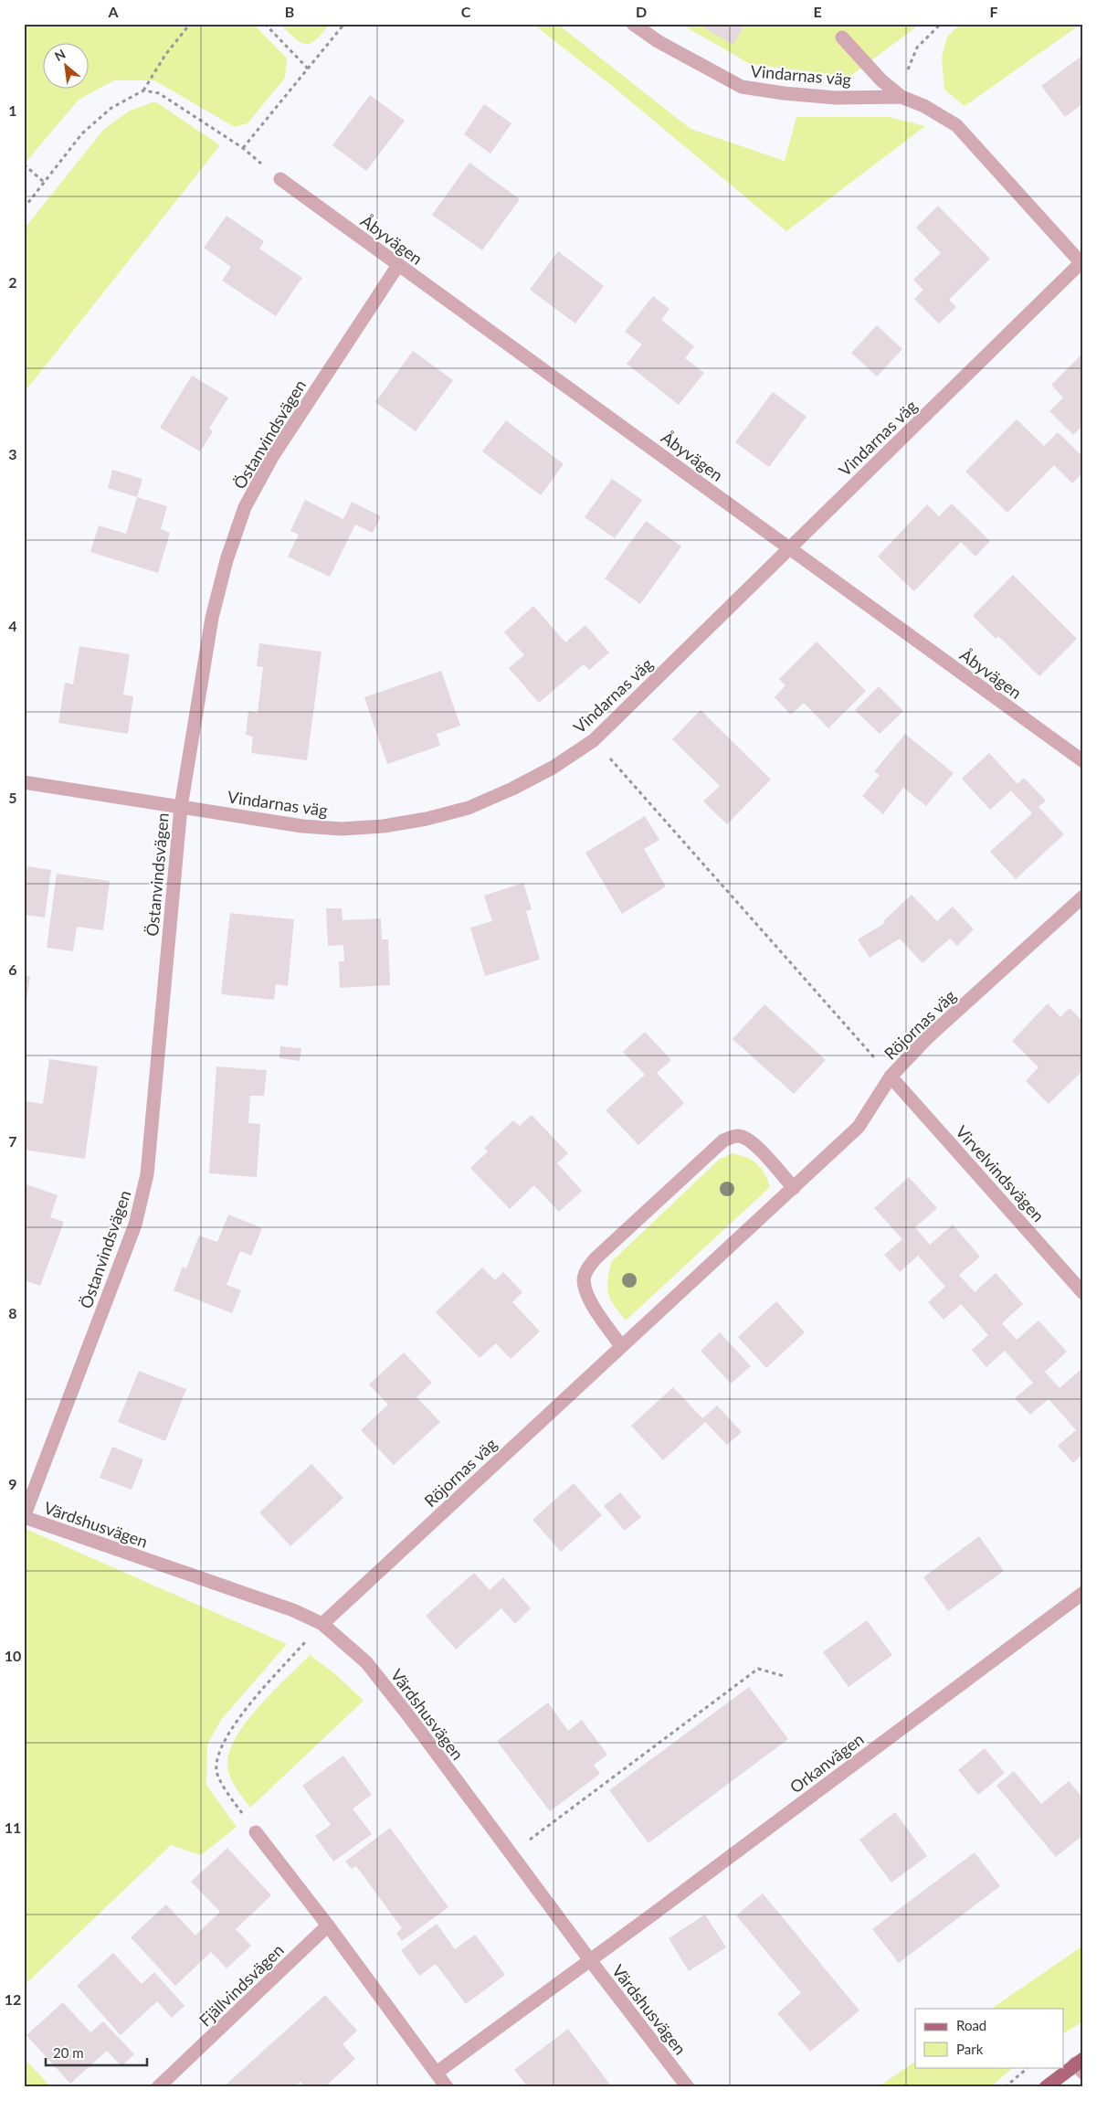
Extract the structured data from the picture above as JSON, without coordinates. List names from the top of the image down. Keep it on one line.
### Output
{"streets":{"street":["Vindarnas väg","Åbyvägen","Östanvindsvägen","Röjornas väg","Virvelvindsvägen","Värdshusvägen","Orkanvägen","Fjällvindsvägen"]},"crossings":[["Vindarnas väg","Åbyvägen"],["Vindarnas väg","Östanvindsvägen"],["Åbyvägen","Östanvindsvägen"],["Östanvindsvägen","Värdshusvägen"],["Röjornas väg","Virvelvindsvägen"],["Röjornas väg","Värdshusvägen"],["Värdshusvägen","Orkanvägen"]],"legend":["Road","Park"],"scale_bar":"20 m","north":"top left","grid":{"columns":["A","B","C","D","E","F"],"rows":["1","2","3","4","5","6","7","8","9","10","11","12"]}}
